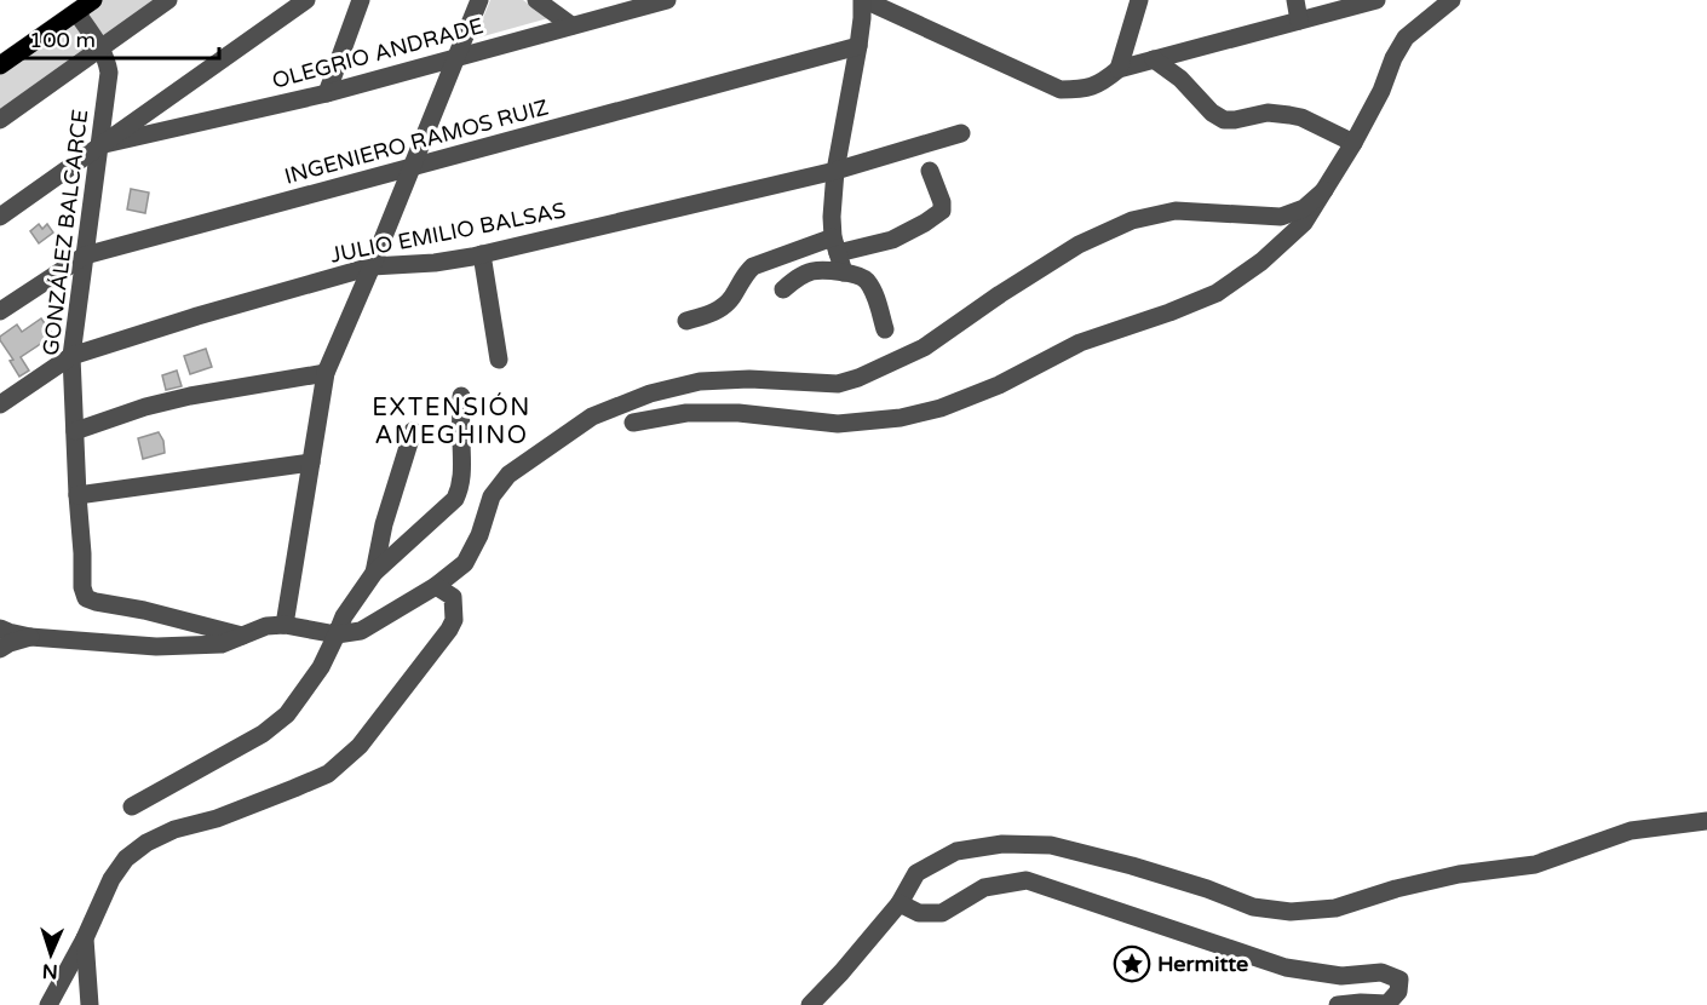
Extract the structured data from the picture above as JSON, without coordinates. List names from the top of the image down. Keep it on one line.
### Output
{"streets":{"street":["OLEGRIO ANDRADE","INGENIERO RAMOS RUIZ","GONZÁLEZ BALCARCE","JULIO EMILIO BALSAS"]},"crossings":[["OLEGRIO ANDRADE","GONZÁLEZ BALCARCE"],["INGENIERO RAMOS RUIZ","GONZÁLEZ BALCARCE"],["GONZÁLEZ BALCARCE","JULIO EMILIO BALSAS"]],"districts":["EXTENSIÓN AMEGHINO"],"places":{"place":["Hermitte"]},"scale_bar":"100 m","north":"bottom"}
